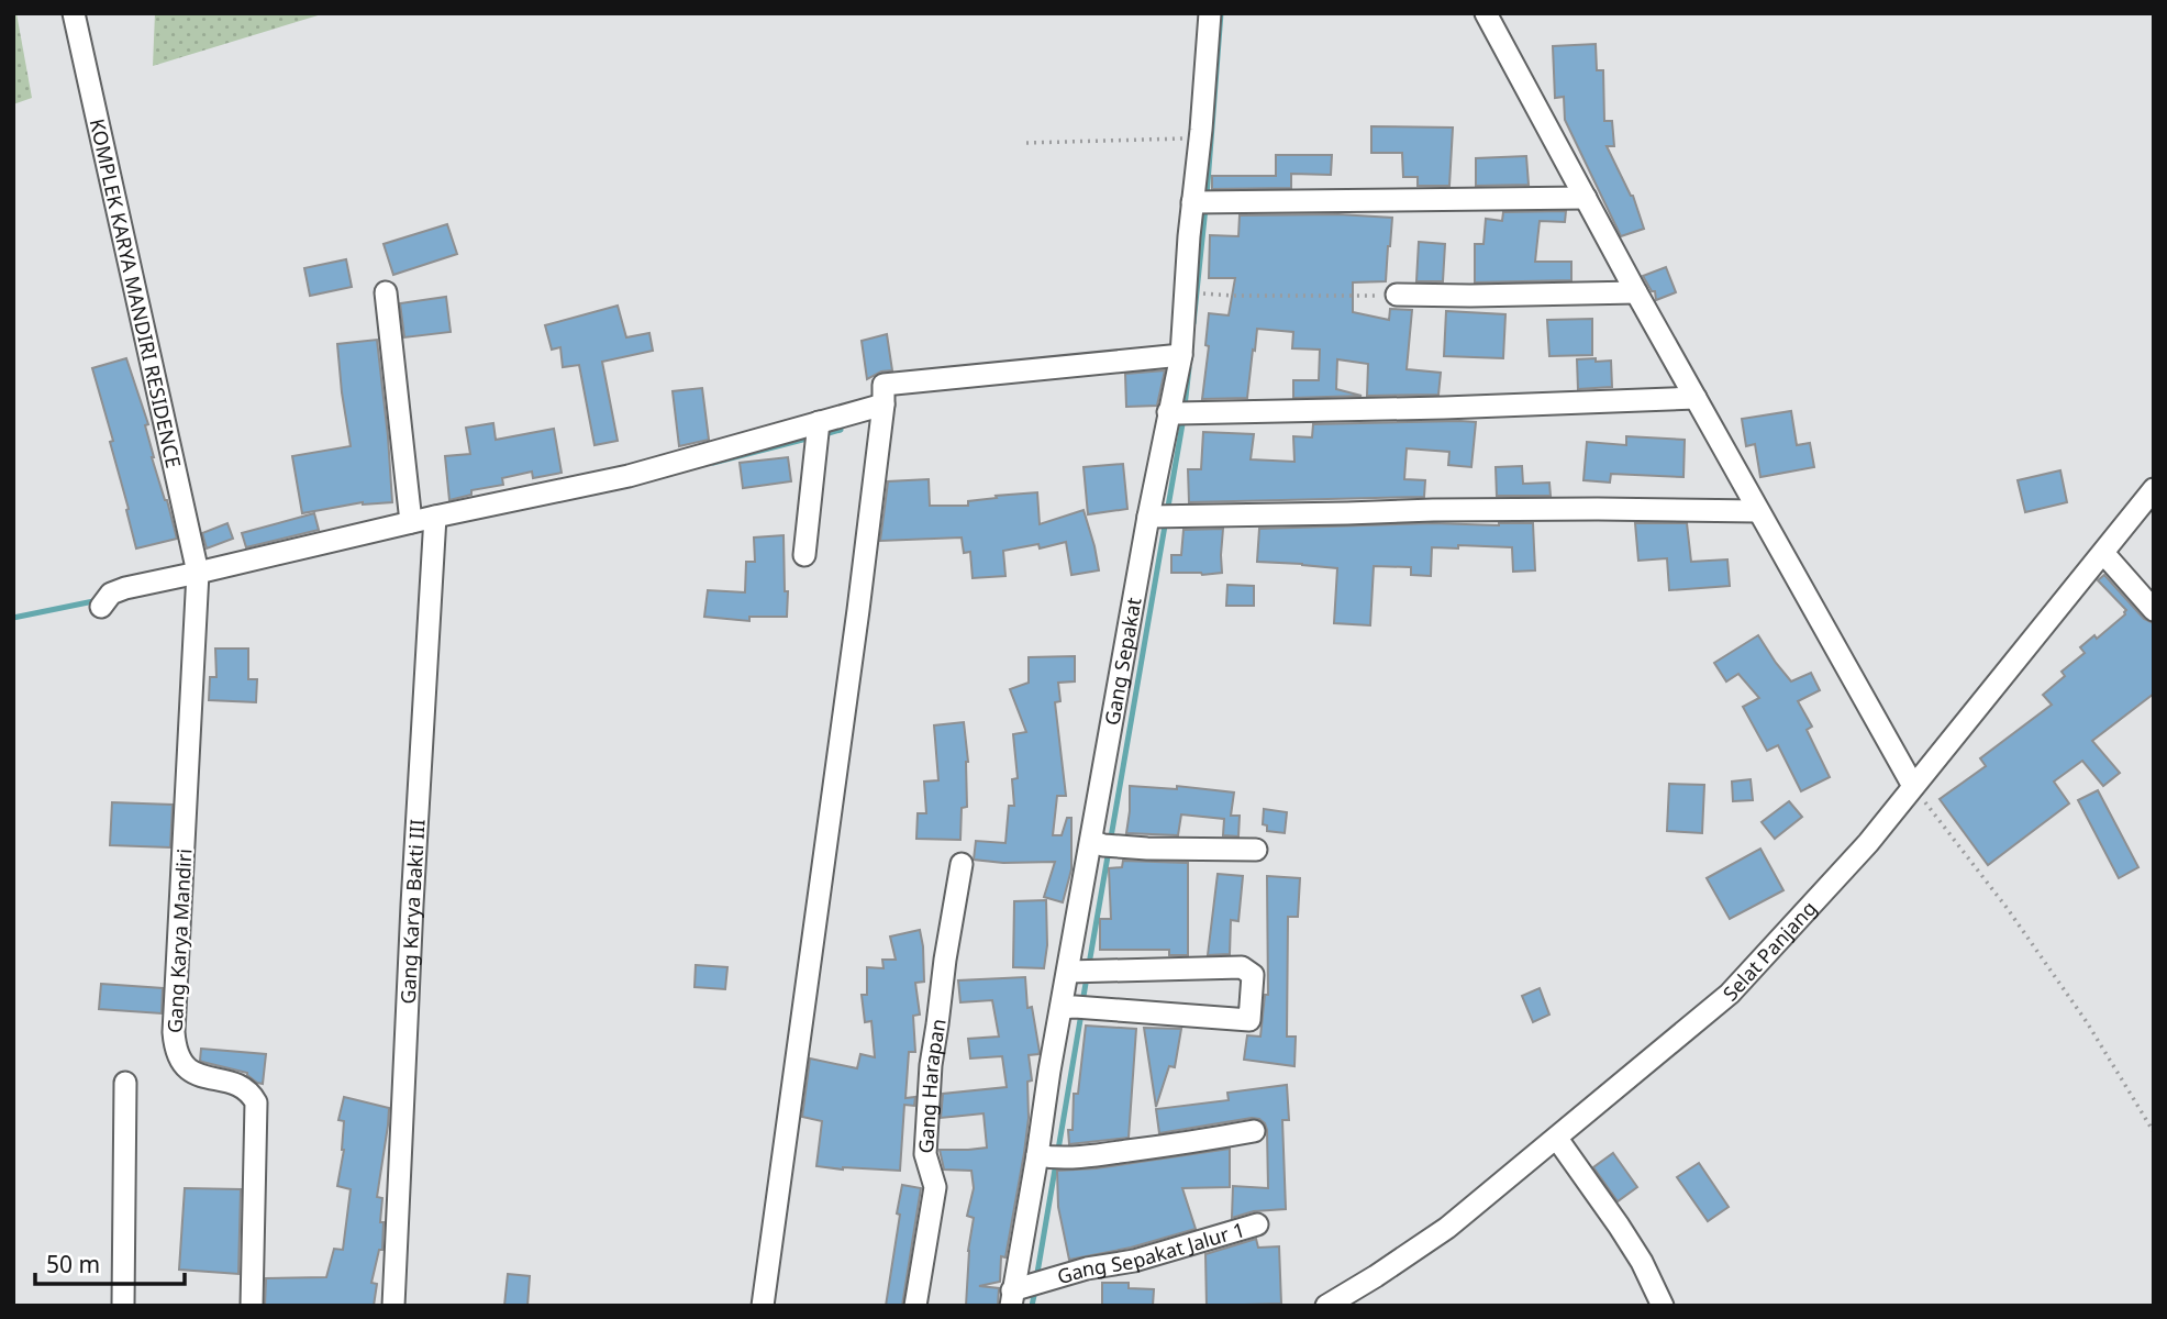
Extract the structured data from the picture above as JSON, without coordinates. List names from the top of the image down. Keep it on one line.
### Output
{"streets":{"street":["KOMPLEK KARYA MANDIRI RESIDENCE","Gang Sepakat","Gang Karya Bakti III","Gang Karya Mandiri","Selat Panjang","Gang Harapan","Gang Sepakat Jalur 1"]},"crossings":[["KOMPLEK KARYA MANDIRI RESIDENCE","Gang Karya Mandiri"],["Gang Sepakat","Gang Sepakat Jalur 1"]],"scale_bar":"50 m"}
